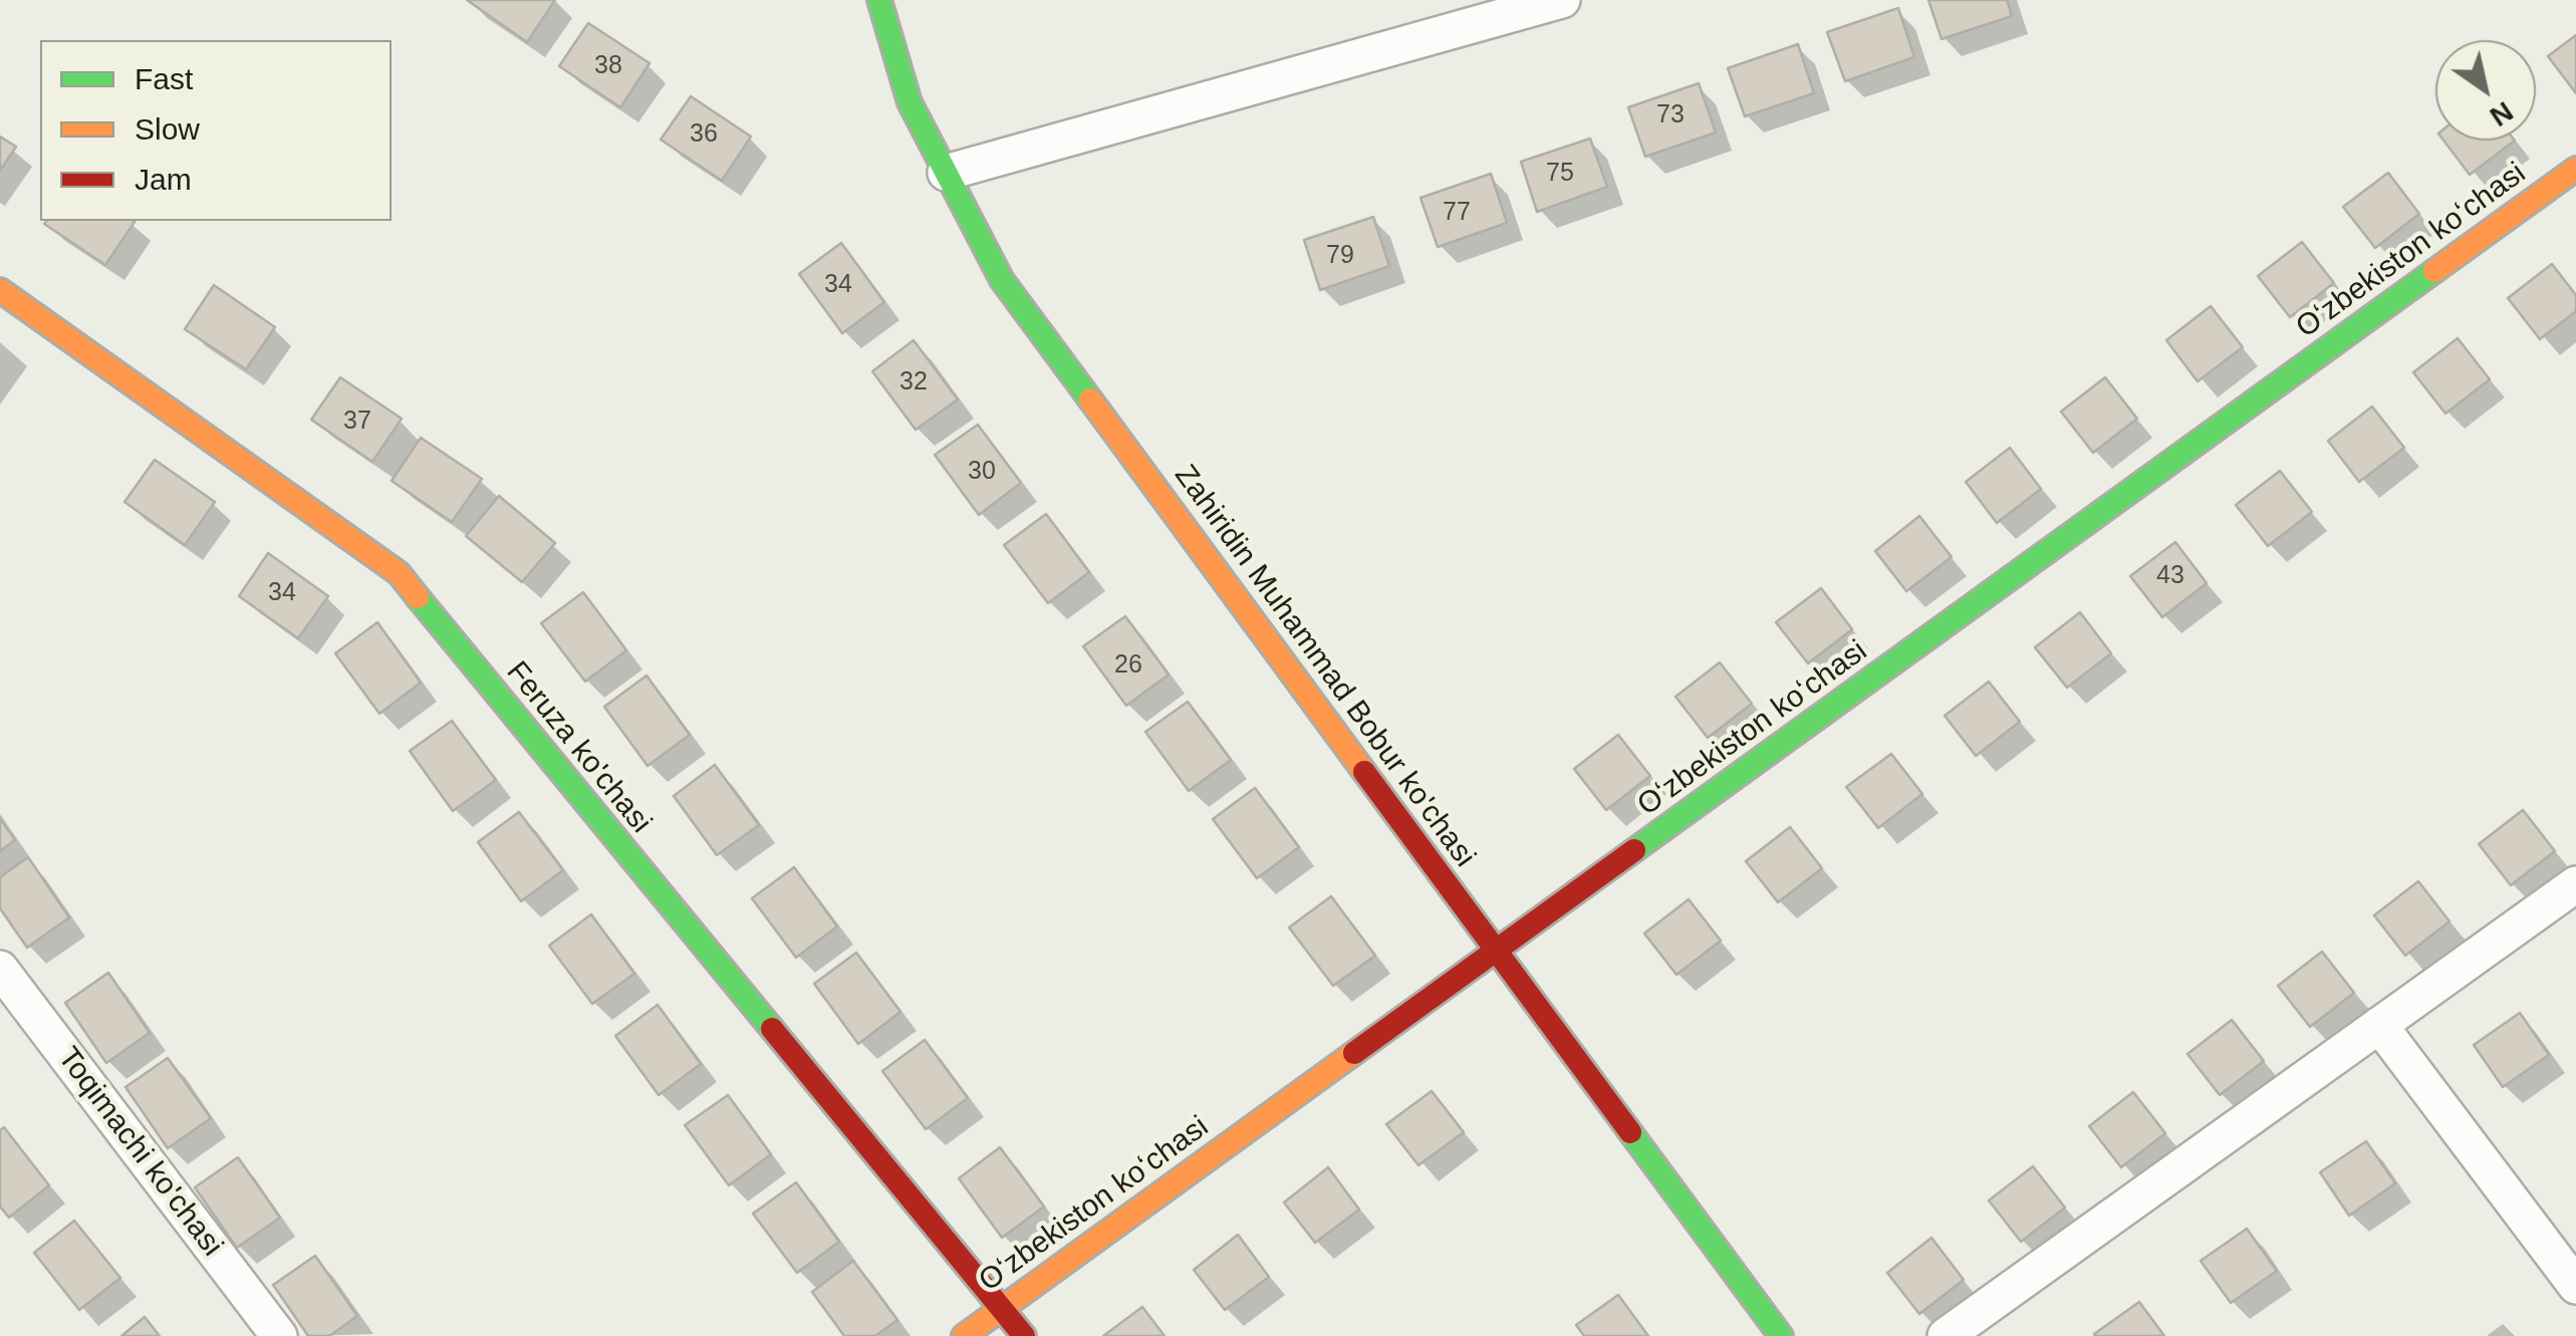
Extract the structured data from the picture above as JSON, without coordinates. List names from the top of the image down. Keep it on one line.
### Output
{"streets":{"street":["Oʻzbekiston koʻchasi","Zahiridin Muhammad Bobur ko'chasi","Feruza ko'chasi","Toqimachi ko'chasi"]},"crossings":[["Oʻzbekiston koʻchasi","Zahiridin Muhammad Bobur ko'chasi"],["Oʻzbekiston koʻchasi","Feruza ko'chasi"]],"house_numbers":["38","73","36","75","77","79","34","32","37","30","43","34","26"],"legend":["Fast","Slow","Jam"],"north":"bottom right"}
